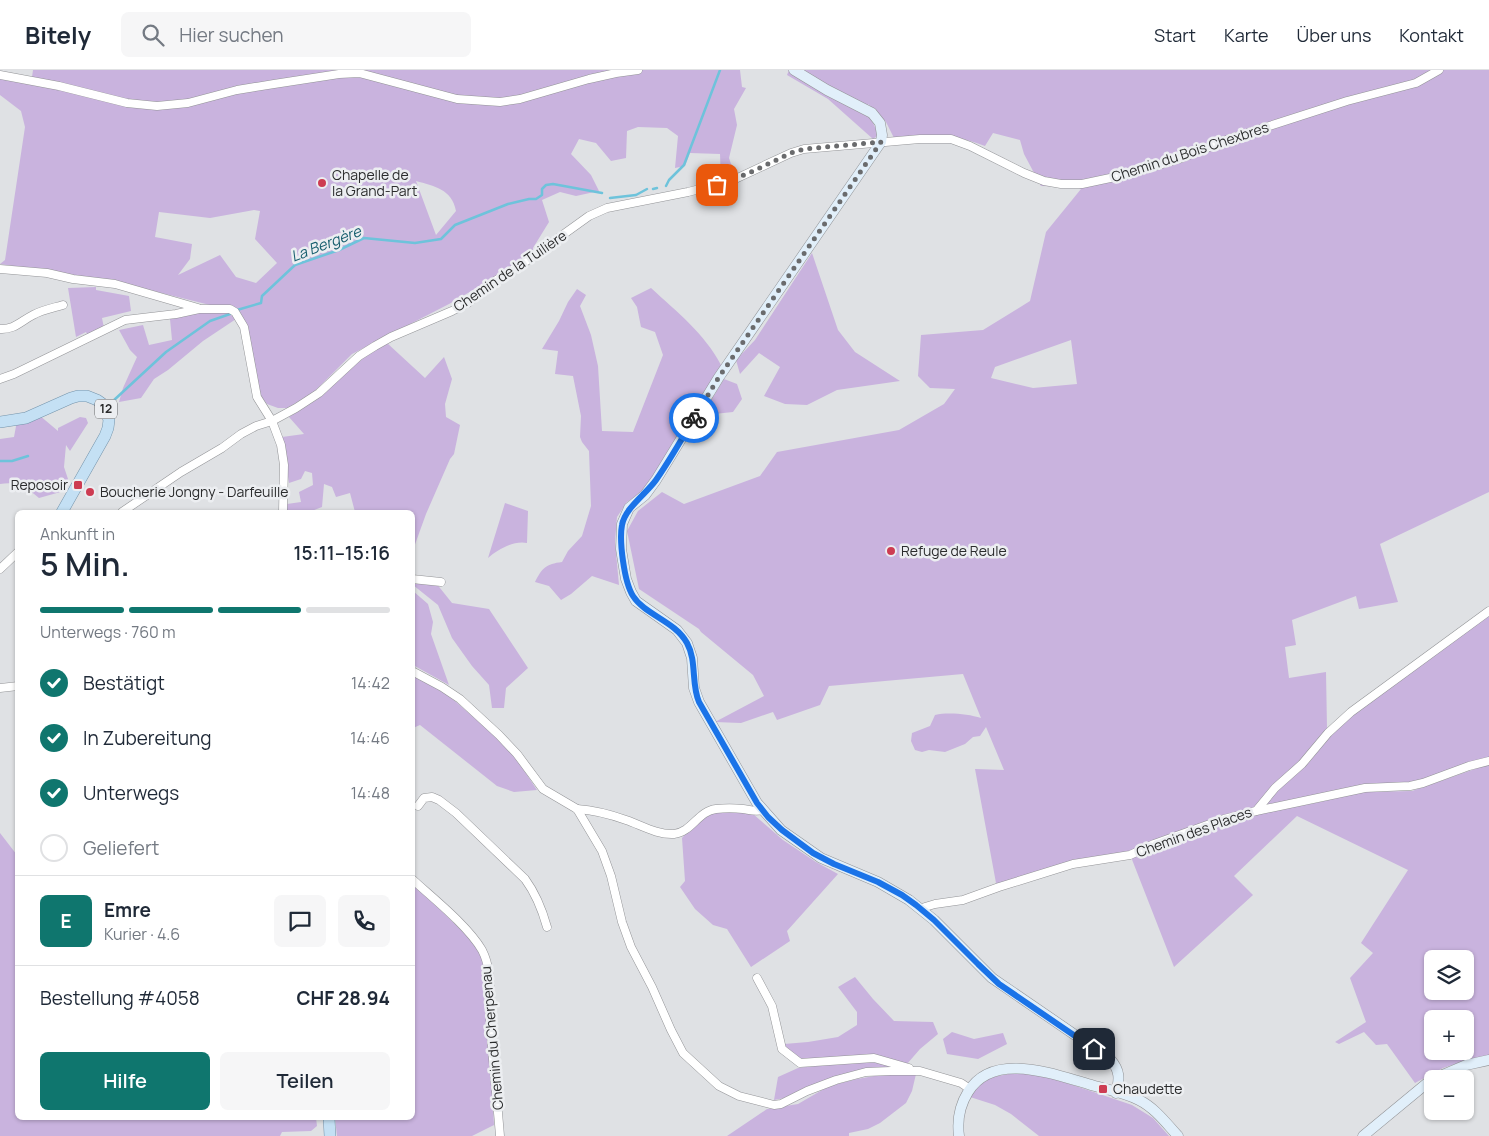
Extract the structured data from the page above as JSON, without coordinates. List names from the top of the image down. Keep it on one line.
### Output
{"streets":{"main road":["12"],"street":["Chemin du Bois Chexbres","Chemin de la Tuilière","Chemin des Places","Chemin du Cherpenau"]},"crossings":[["Chemin du Bois Chexbres","Chemin de la Tuilière"]],"water":["La Bergère"],"places":{"other":["Chapelle de la Grand-Part","Boucherie Jongny - Darfeuille","Refuge de Reule"],"transit":["Reposoir","Chaudette"]},"page":{"header":"Bitely","search":"Hier suchen","nav":["Start","Karte","Über uns","Kontakt"],"heading":["5 Min.","Ankunft in","15:11–15:16"],"panel":["Emre","Kurier · 4.6","Bestellung #4058","CHF 28.94"],"bar":"Unterwegs · 760 m","list":[["Bestätigt","14:42"],["In Zubereitung","14:46"],["Unterwegs","14:48"],"Geliefert"],"round":"E","map_buttons":["+","−"],"buttons":["Hilfe","Teilen"]}}
